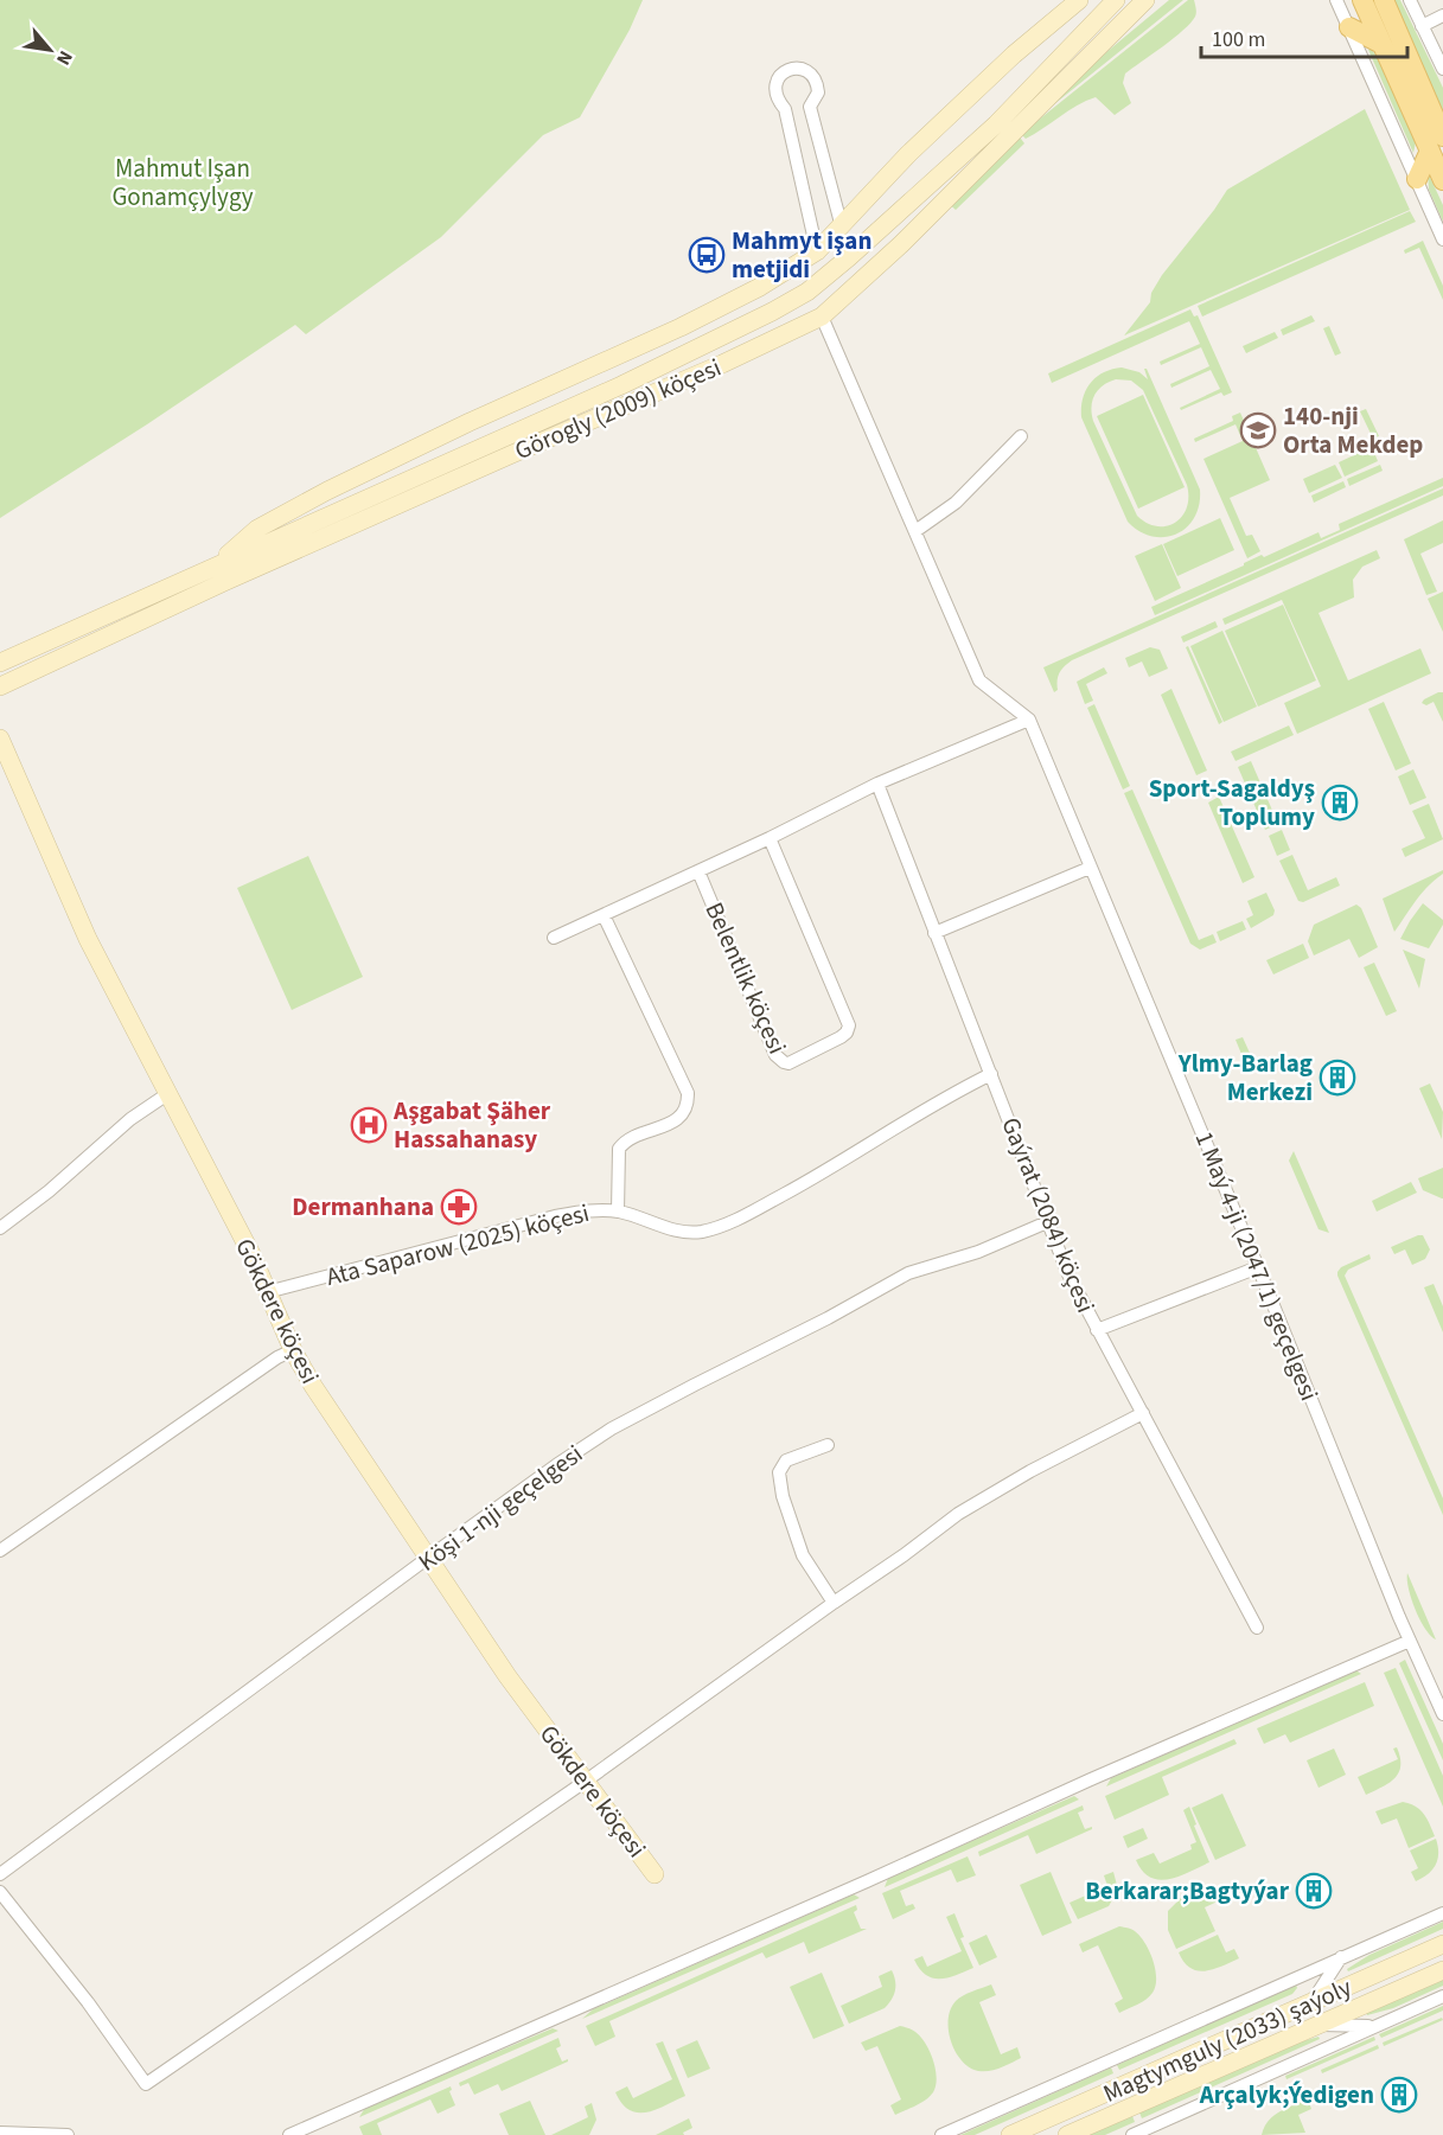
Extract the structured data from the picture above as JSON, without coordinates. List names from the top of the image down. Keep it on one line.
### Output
{"streets":{"main road":["Görogly (2009) köçesi","Gökdere köçesi","Magtymguly (2033) şaýoly"],"street":["Belentlik köçesi","Gaýrat (2084) köçesi","Ata Saparow (2025) köçesi","1 Maý 4-ji (2047/1) geçelgesi","Köşi 1-nji geçelgesi"]},"crossings":[["Gaýrat (2084) köçesi","Ata Saparow (2025) köçesi"],["Gaýrat (2084) köçesi","Köşi 1-nji geçelgesi"],["Ata Saparow (2025) köçesi","Gökdere köçesi"],["Gökdere köçesi","Köşi 1-nji geçelgesi"]],"parks":["Mahmut Işan Gonamçylygy"],"places":{"bus stop":["Mahmyt işan metjidi"],"school or university":["140-nji Orta Mekdep"],"building":["Sport-Sagaldyş Toplumy","Ylmy-Barlag Merkezi","Berkarar;Bagtyýar","Arçalyk;Ýedigen"],"hospital":["Aşgabat Şäher Hassahanasy"],"pharmacy":["Dermanhana"]},"scale_bar":"100 m","north":"bottom right"}
